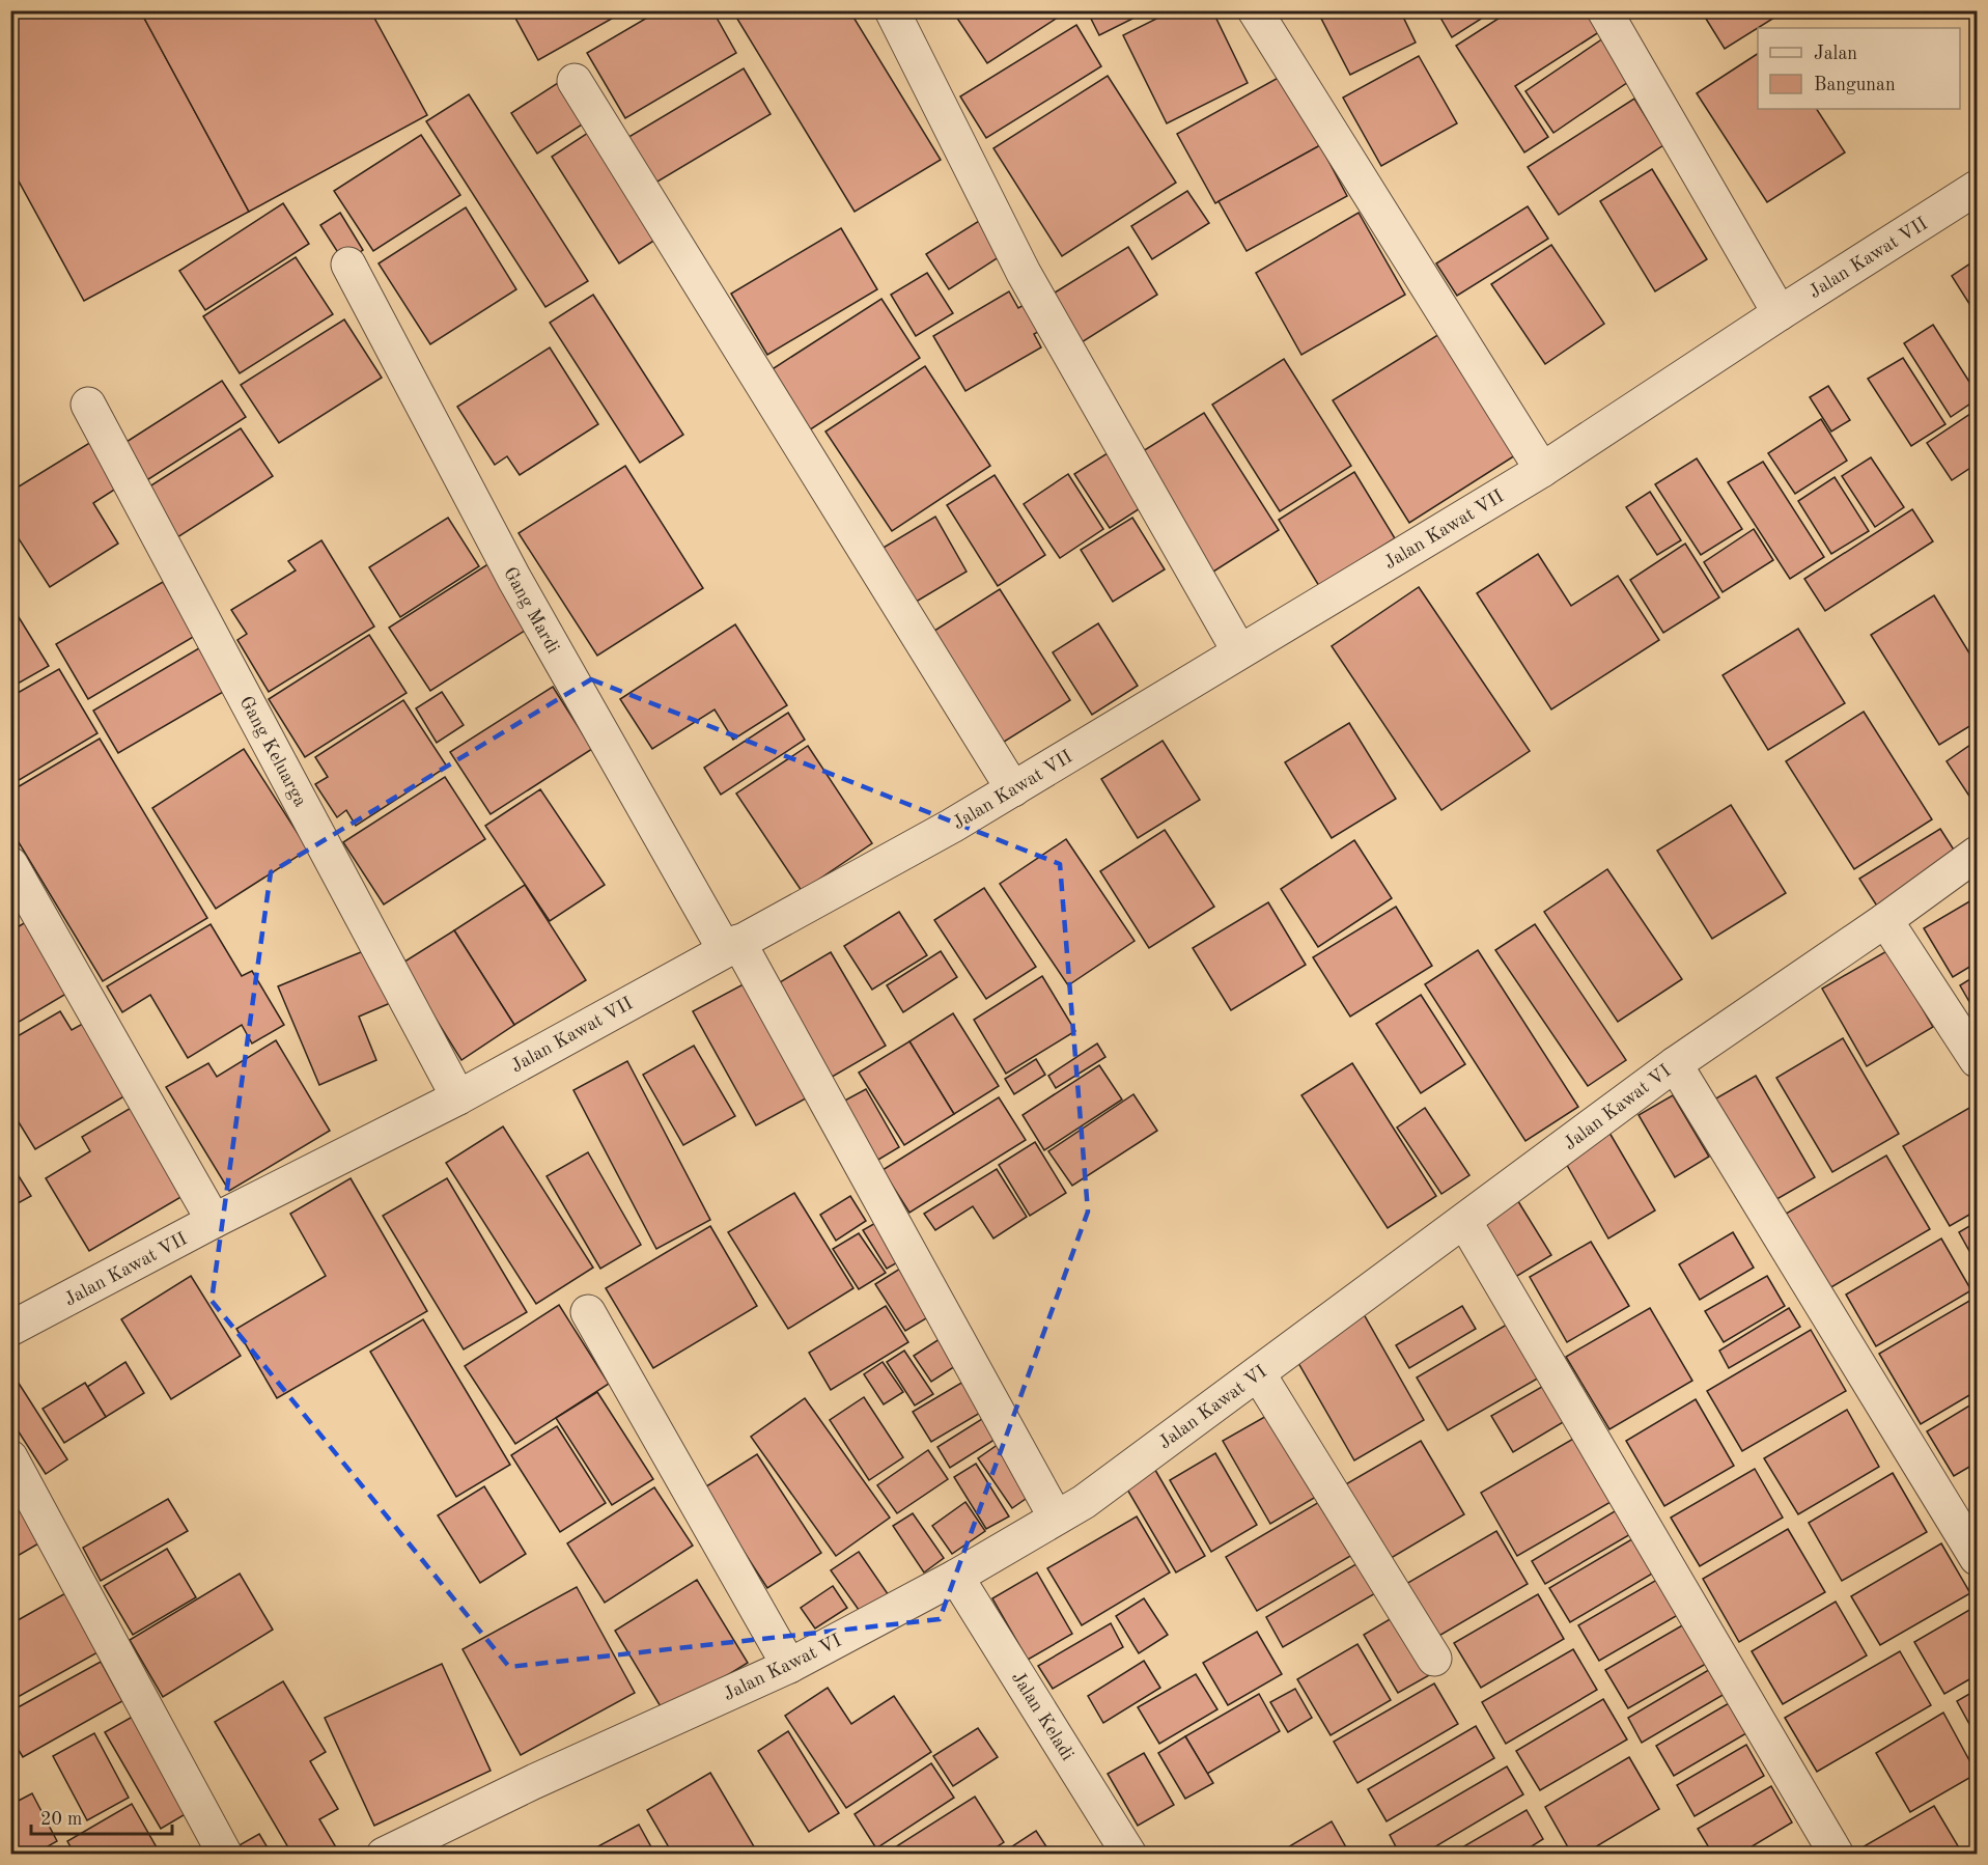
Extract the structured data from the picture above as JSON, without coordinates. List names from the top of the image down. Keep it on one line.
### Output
{"streets":{"street":["Jalan Kawat VII","Gang Mardi","Gang Keluarga","Jalan Kawat VI","Jalan Keladi"]},"crossings":[["Jalan Kawat VII","Gang Mardi"],["Jalan Kawat VII","Gang Keluarga"],["Gang Mardi","Jalan Kawat VI"],["Jalan Kawat VI","Jalan Keladi"]],"legend":["Jalan","Bangunan"],"scale_bar":"20 m"}
